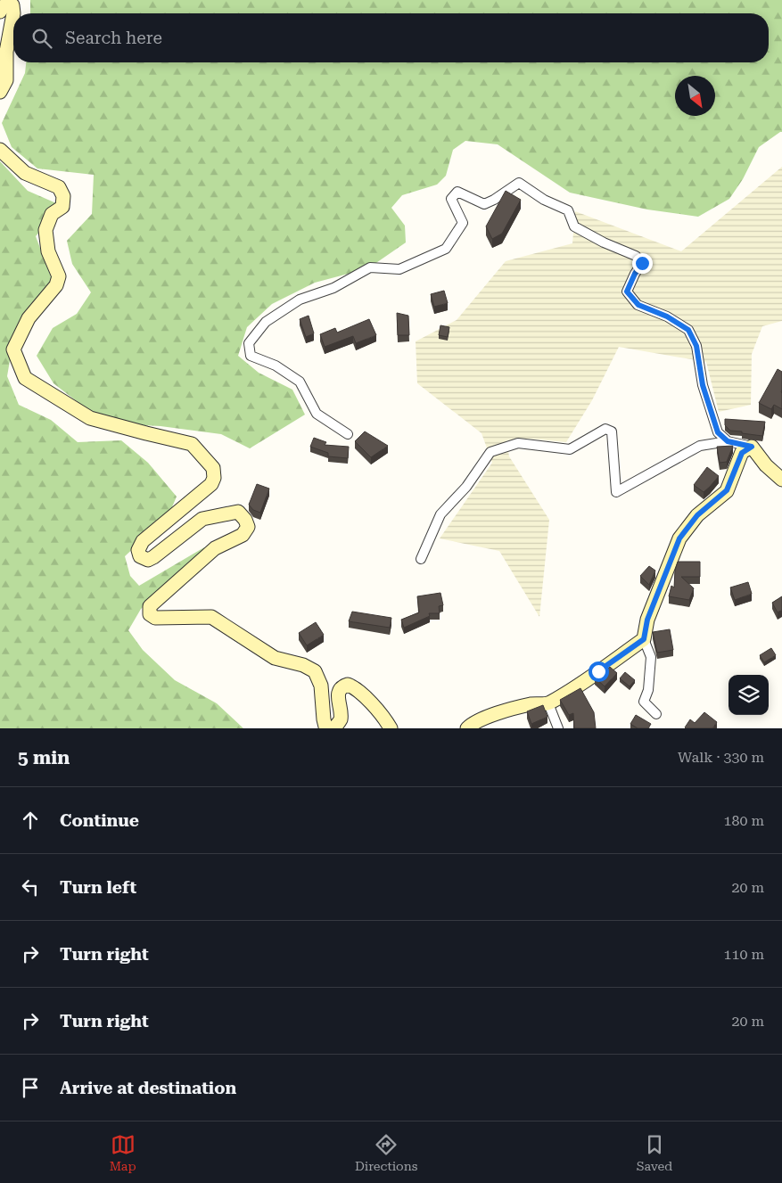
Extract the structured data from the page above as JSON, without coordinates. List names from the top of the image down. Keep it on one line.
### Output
{"north":"bottom right","page":{"search":"Search here","heading":["5 min","Walk · 330 m"],"list":[["Continue","180 m"],["Turn left","20 m"],["Turn right","110 m"],["Turn right","20 m"],"Arrive at destination"],"nav":["Map","Directions","Saved"]}}
